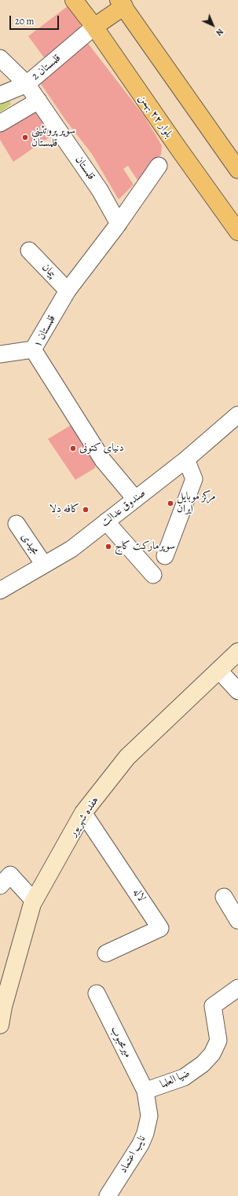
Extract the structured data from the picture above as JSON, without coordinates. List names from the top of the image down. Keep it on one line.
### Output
{"streets":{"main road":["بلوار ۲۲ بهمن","هفده شهریور"],"street":["قلمستان 2","قلمستان","پیمان","قلمستان ۱","صندوق عدالت","مجیدی","لاله","میرمحبوب","ضیا العلما","نایب اعتماد"]},"crossings":[["قلمستان 2","بلوار ۲۲ بهمن"],["قلمستان 2","قلمستان"],["قلمستان","قلمستان ۱"],["پیمان","قلمستان ۱"],["قلمستان ۱","صندوق عدالت"],["صندوق عدالت","مجیدی"],["هفده شهریور","لاله"],["میرمحبوب","ضیا العلما"],["میرمحبوب","نایب اعتماد"],["ضیا العلما","نایب اعتماد"]],"places":["سوپر پروتئینی قلمستان","دنیای کتونی","مرکز موبایل ایران","کافه دِلا","سوپرمارکت کاج"],"scale_bar":"20 m","north":"bottom right"}
